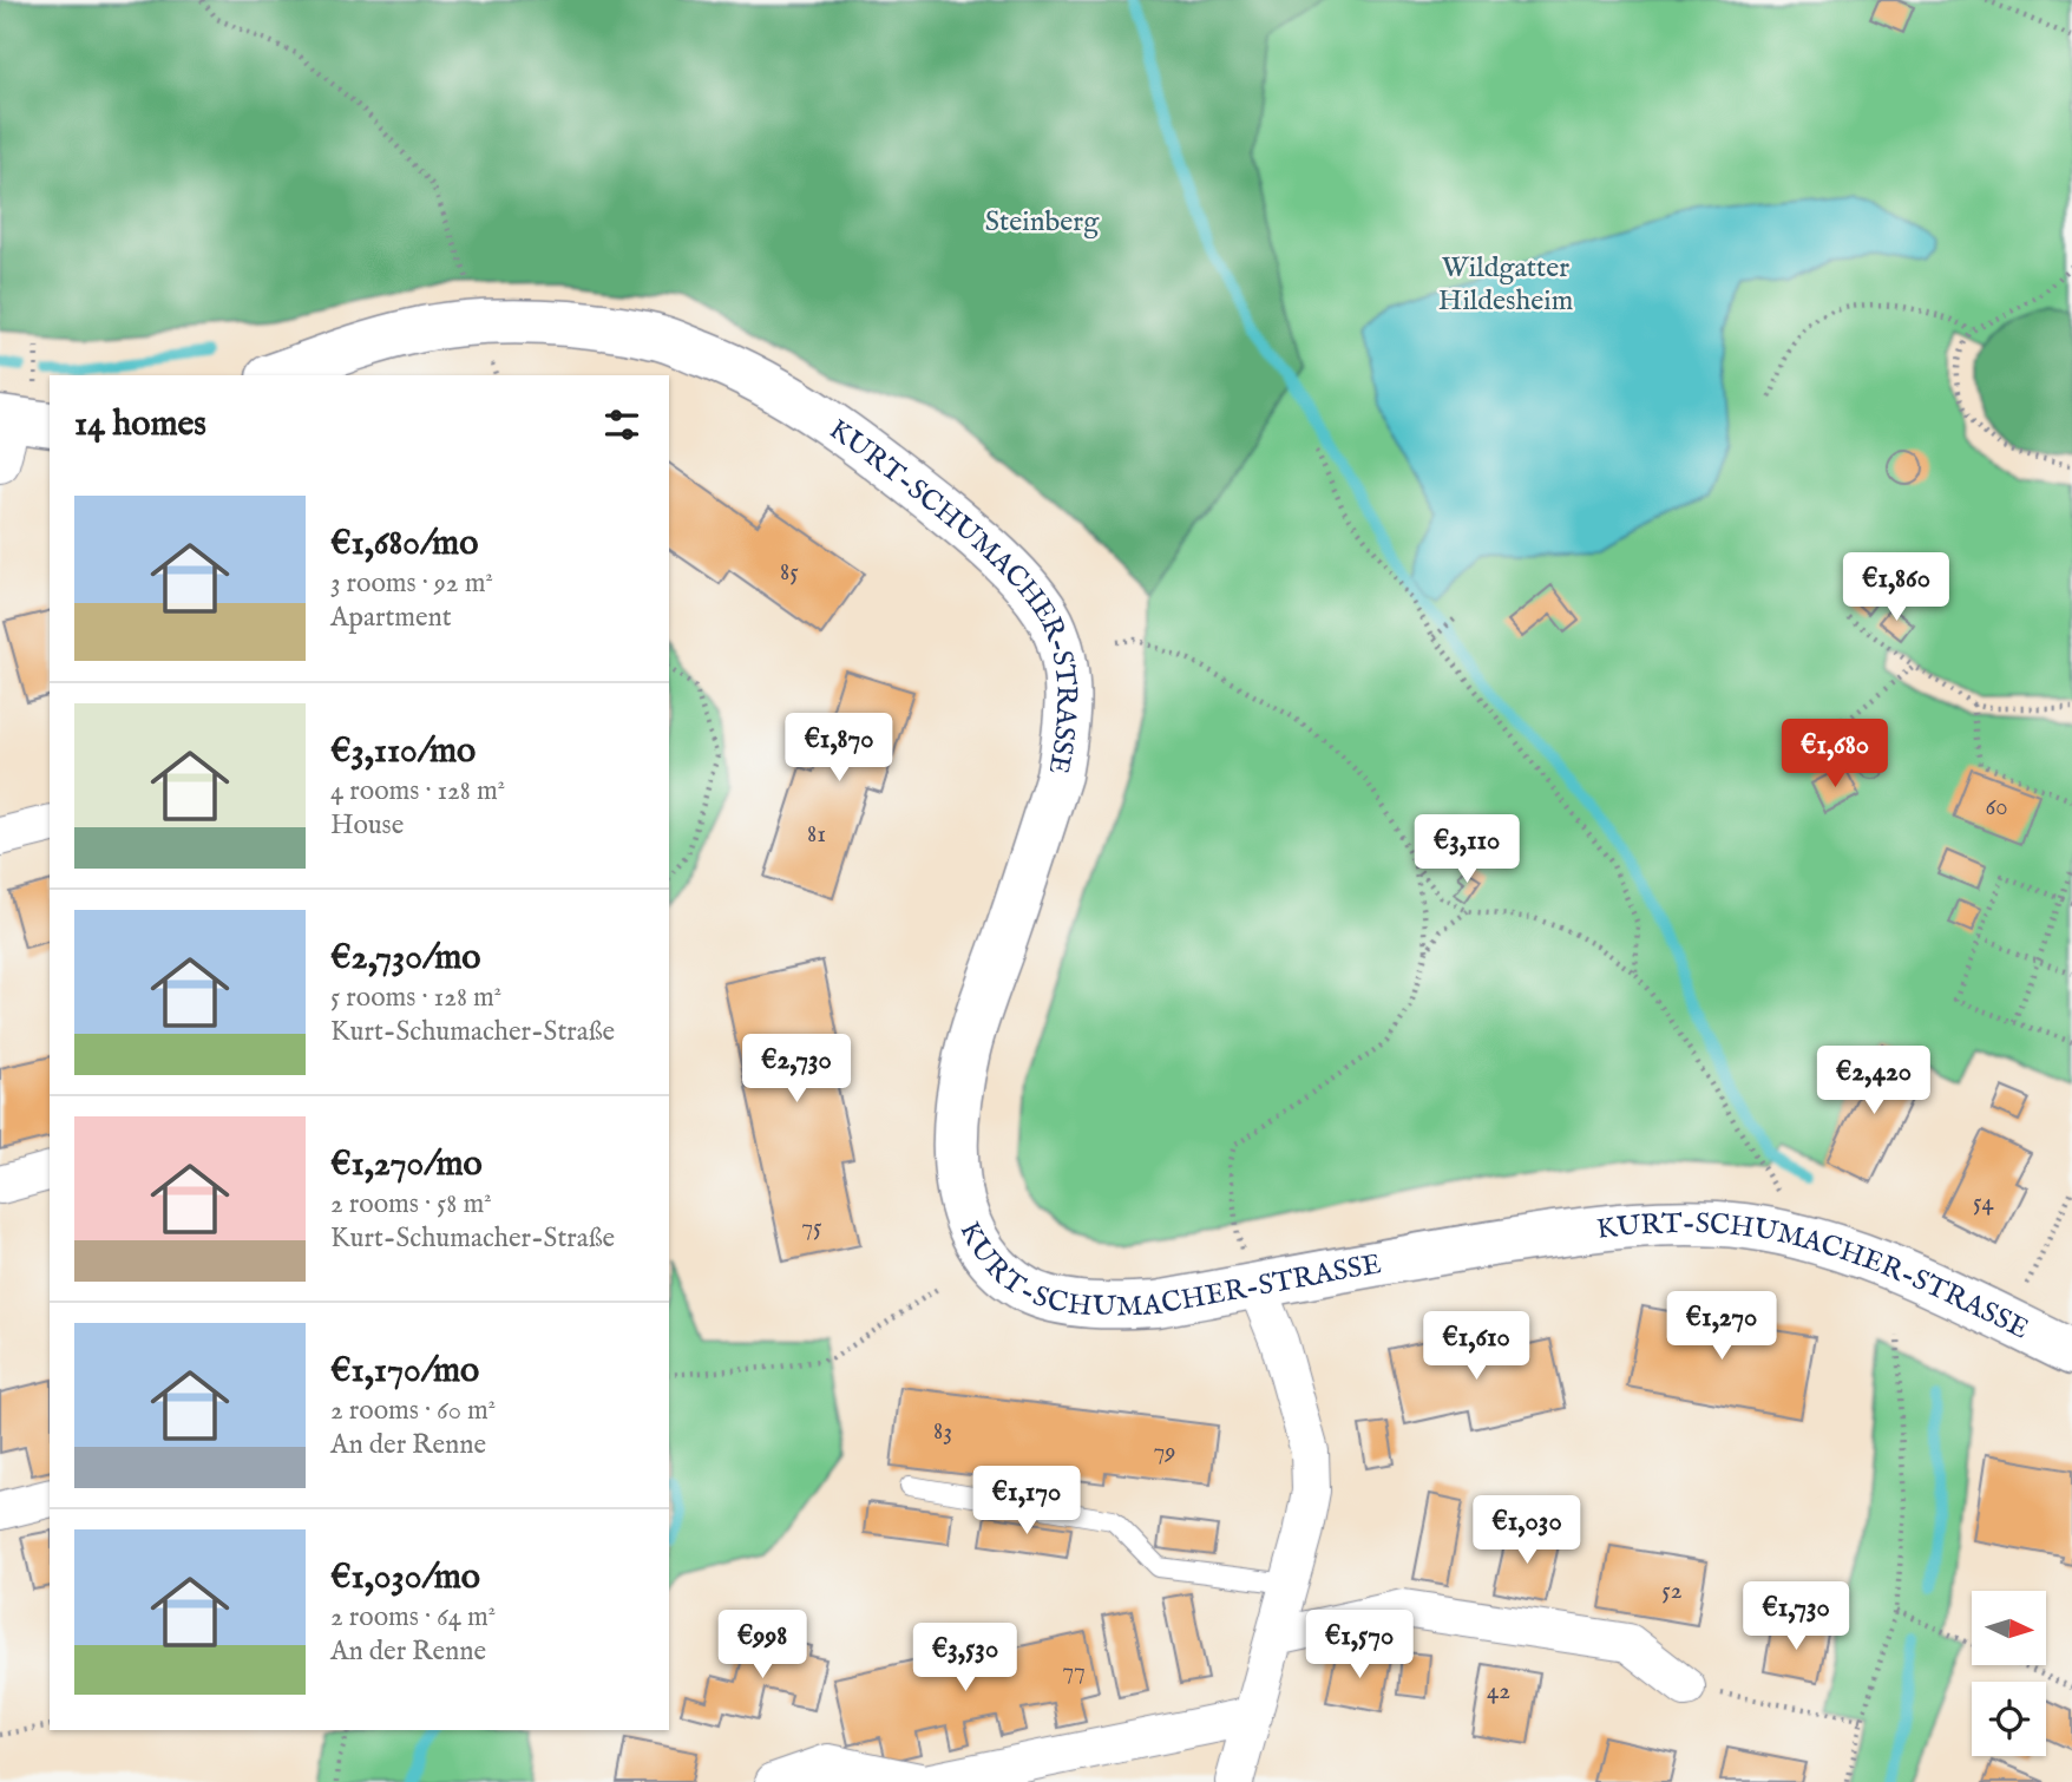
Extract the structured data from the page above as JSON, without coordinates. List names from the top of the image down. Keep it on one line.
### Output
{"streets":{"street":["KURT-SCHUMACHER-STRASSE"]},"parks":["Steinberg","Wildgatter Hildesheim"],"house_numbers":["85","60","81","54","75","83","79","52","77","42"],"north":"right","page":{"heading":"14 homes","list":[{"name":"€1,680/mo","note":"3 rooms · 92 m² · Apartment"},{"name":"€3,110/mo","note":"4 rooms · 128 m² · House"},{"name":"€2,730/mo","note":"5 rooms · 128 m² · Kurt-Schumacher-Straße"},{"name":"€1,270/mo","note":"2 rooms · 58 m² · Kurt-Schumacher-Straße"},{"name":"€1,170/mo","note":"2 rooms · 60 m² · An der Renne"},{"name":"€1,030/mo","note":"2 rooms · 64 m² · An der Renne"}],"price":["€1,860","€1,870","€1,680","€3,110","€2,730","€2,420","€1,270","€1,610","€1,170","€1,030","€1,730","€998","€1,570","€3,530"]}}
